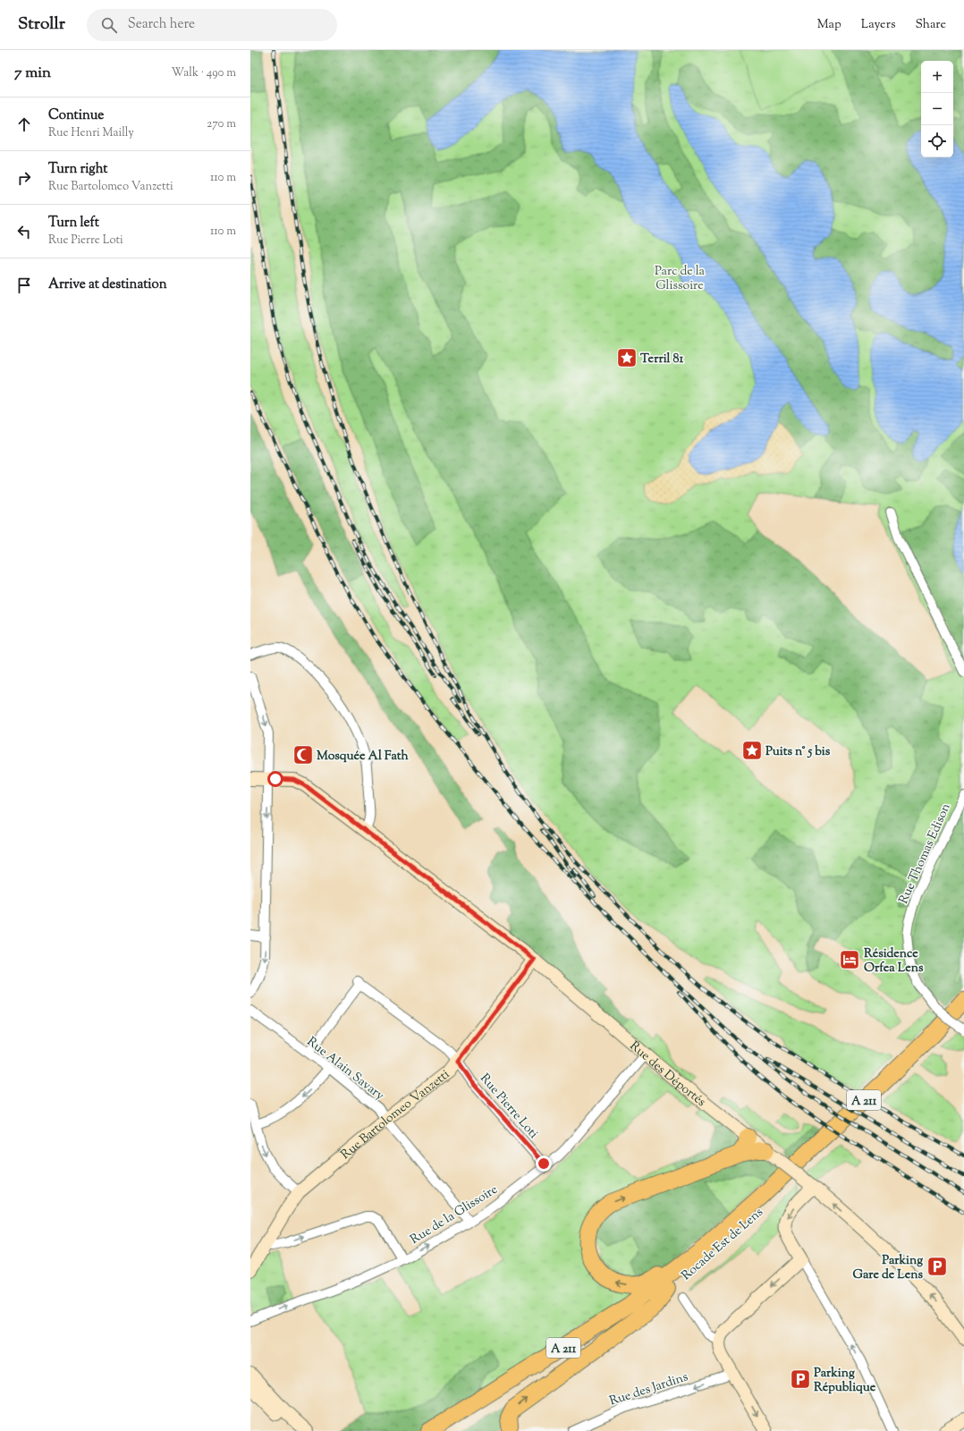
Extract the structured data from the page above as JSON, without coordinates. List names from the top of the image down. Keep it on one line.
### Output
{"streets":{"highway":["A 211","Rocade Est de Lens"],"street":["Rue Thomas Edison","Rue Alain Savary","Rue des Déportés","Rue Pierre Loti","Rue Bartolomeo Vanzetti","Rue de la Glissoire","Rue des Jardins"]},"crossings":[["Rue Alain Savary","Rue Pierre Loti"],["Rue Alain Savary","Rue Bartolomeo Vanzetti"],["Rue Alain Savary","Rue de la Glissoire"],["Rue des Déportés","Rue Bartolomeo Vanzetti"],["Rue des Déportés","Rue de la Glissoire"],["Rue Pierre Loti","Rue Bartolomeo Vanzetti"],["Rue Pierre Loti","Rue de la Glissoire"]],"one_way":["Rue de la Glissoire","Rue des Jardins"],"parks":["Parc de la Glissoire"],"places":{"place":["Terril 81","Puits n° 5 bis"],"mosque":["Mosquée Al Fath"],"hotel":["Résidence Orfea Lens"],"parking":["Parking Gare de Lens","Parking République"]},"page":{"header":"Strollr","search":"Search here","nav":["Map","Layers","Share"],"heading":["7 min","Walk · 490 m"],"map_buttons":["+","−"],"list":[["Continue","Rue Henri Mailly","270 m"],["Turn right","Rue Bartolomeo Vanzetti","110 m"],["Turn left","Rue Pierre Loti","110 m"],"Arrive at destination"]}}
